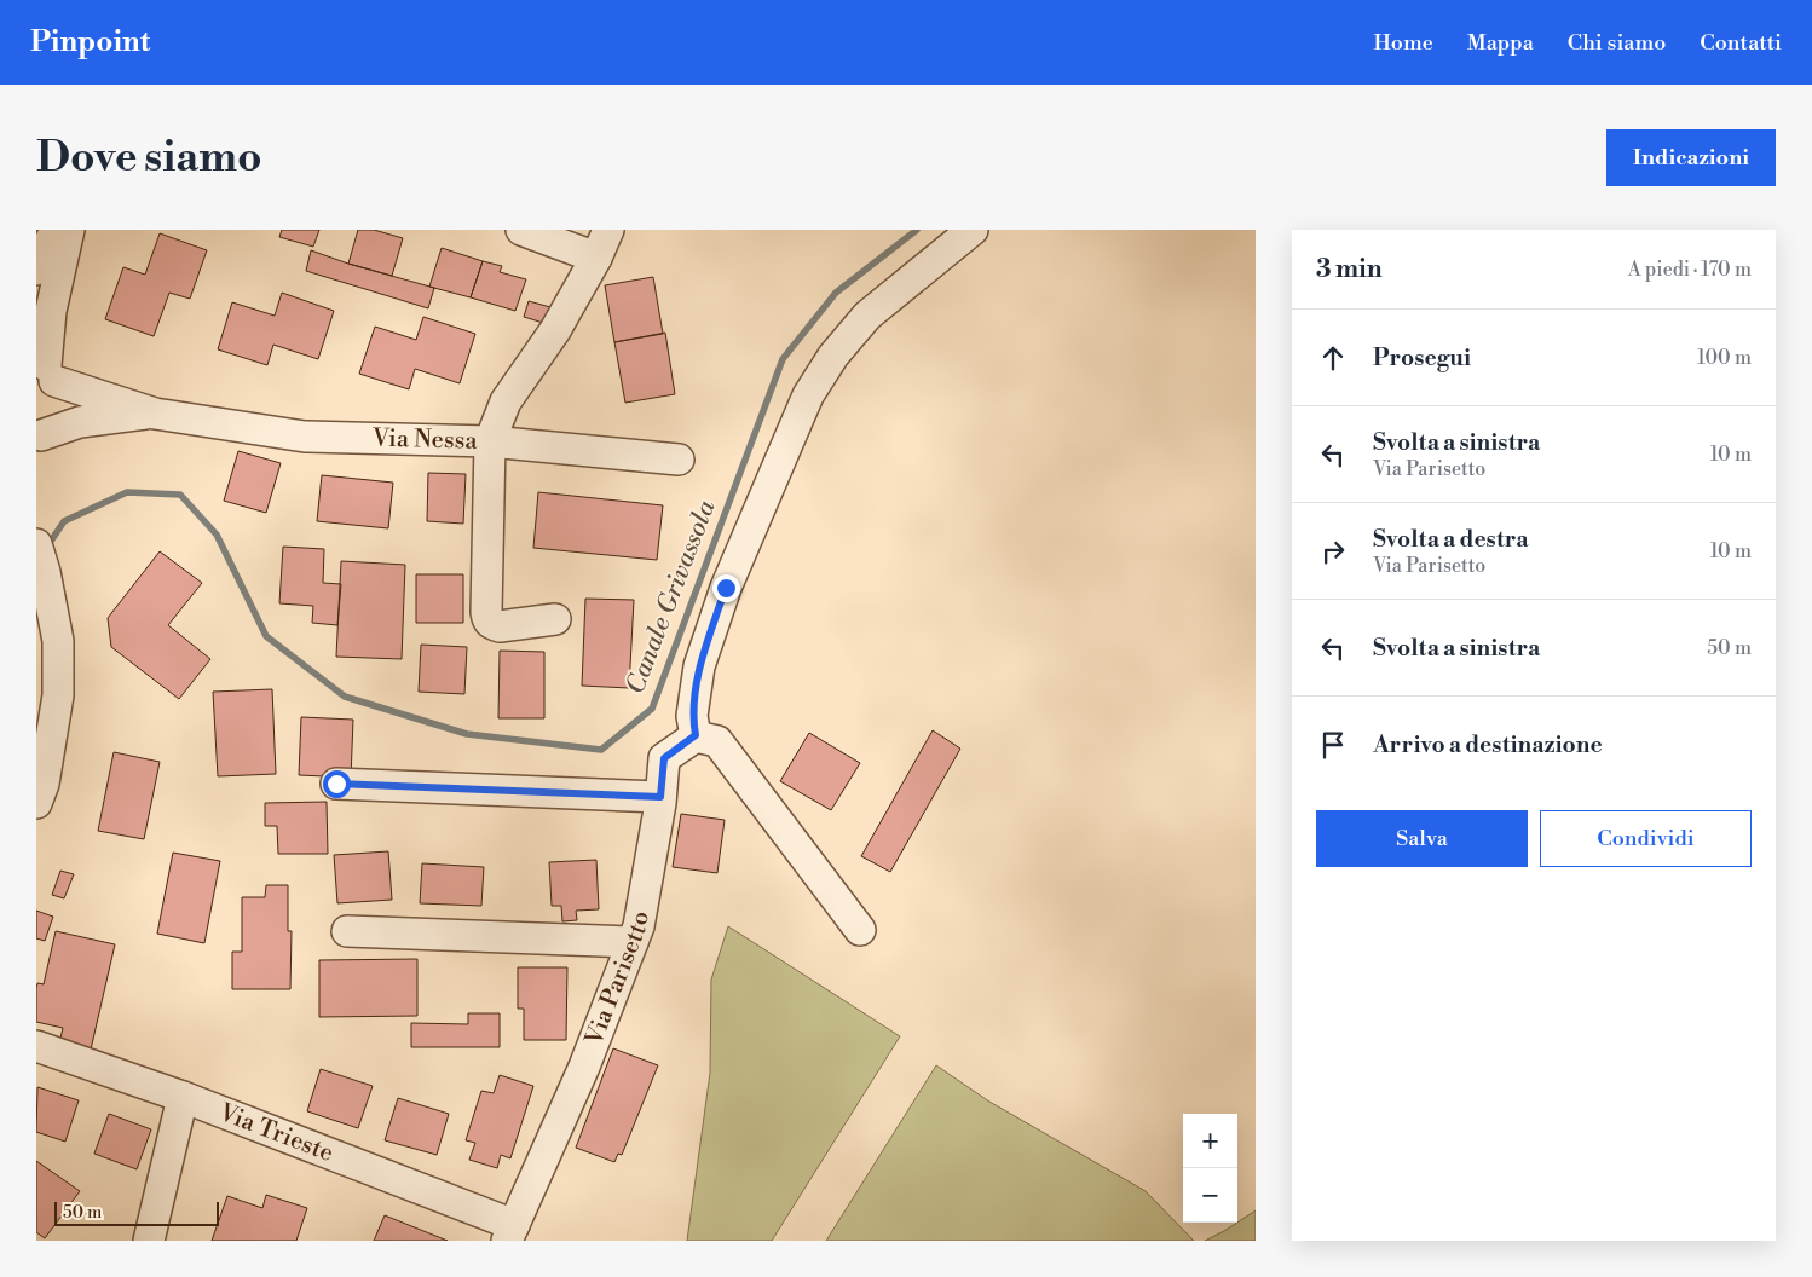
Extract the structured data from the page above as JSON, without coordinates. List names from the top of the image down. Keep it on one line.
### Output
{"streets":{"street":["Via Nessa","Via Parisetto","Via Trieste"]},"crossings":[["Via Parisetto","Via Trieste"]],"water":["Canale Grivassola"],"scale_bar":"50 m","page":{"header":"Pinpoint","nav":["Home","Mappa","Chi siamo","Contatti"],"buttons":["Indicazioni",["Salva","Condividi"]],"title":"Dove siamo","heading":["3 min","A piedi · 170 m"],"list":[["Prosegui","100 m"],["Svolta a sinistra","Via Parisetto","10 m"],["Svolta a destra","Via Parisetto","10 m"],["Svolta a sinistra","50 m"],"Arrivo a destinazione"],"map_buttons":["+","−"],"scale":"50 m"}}
